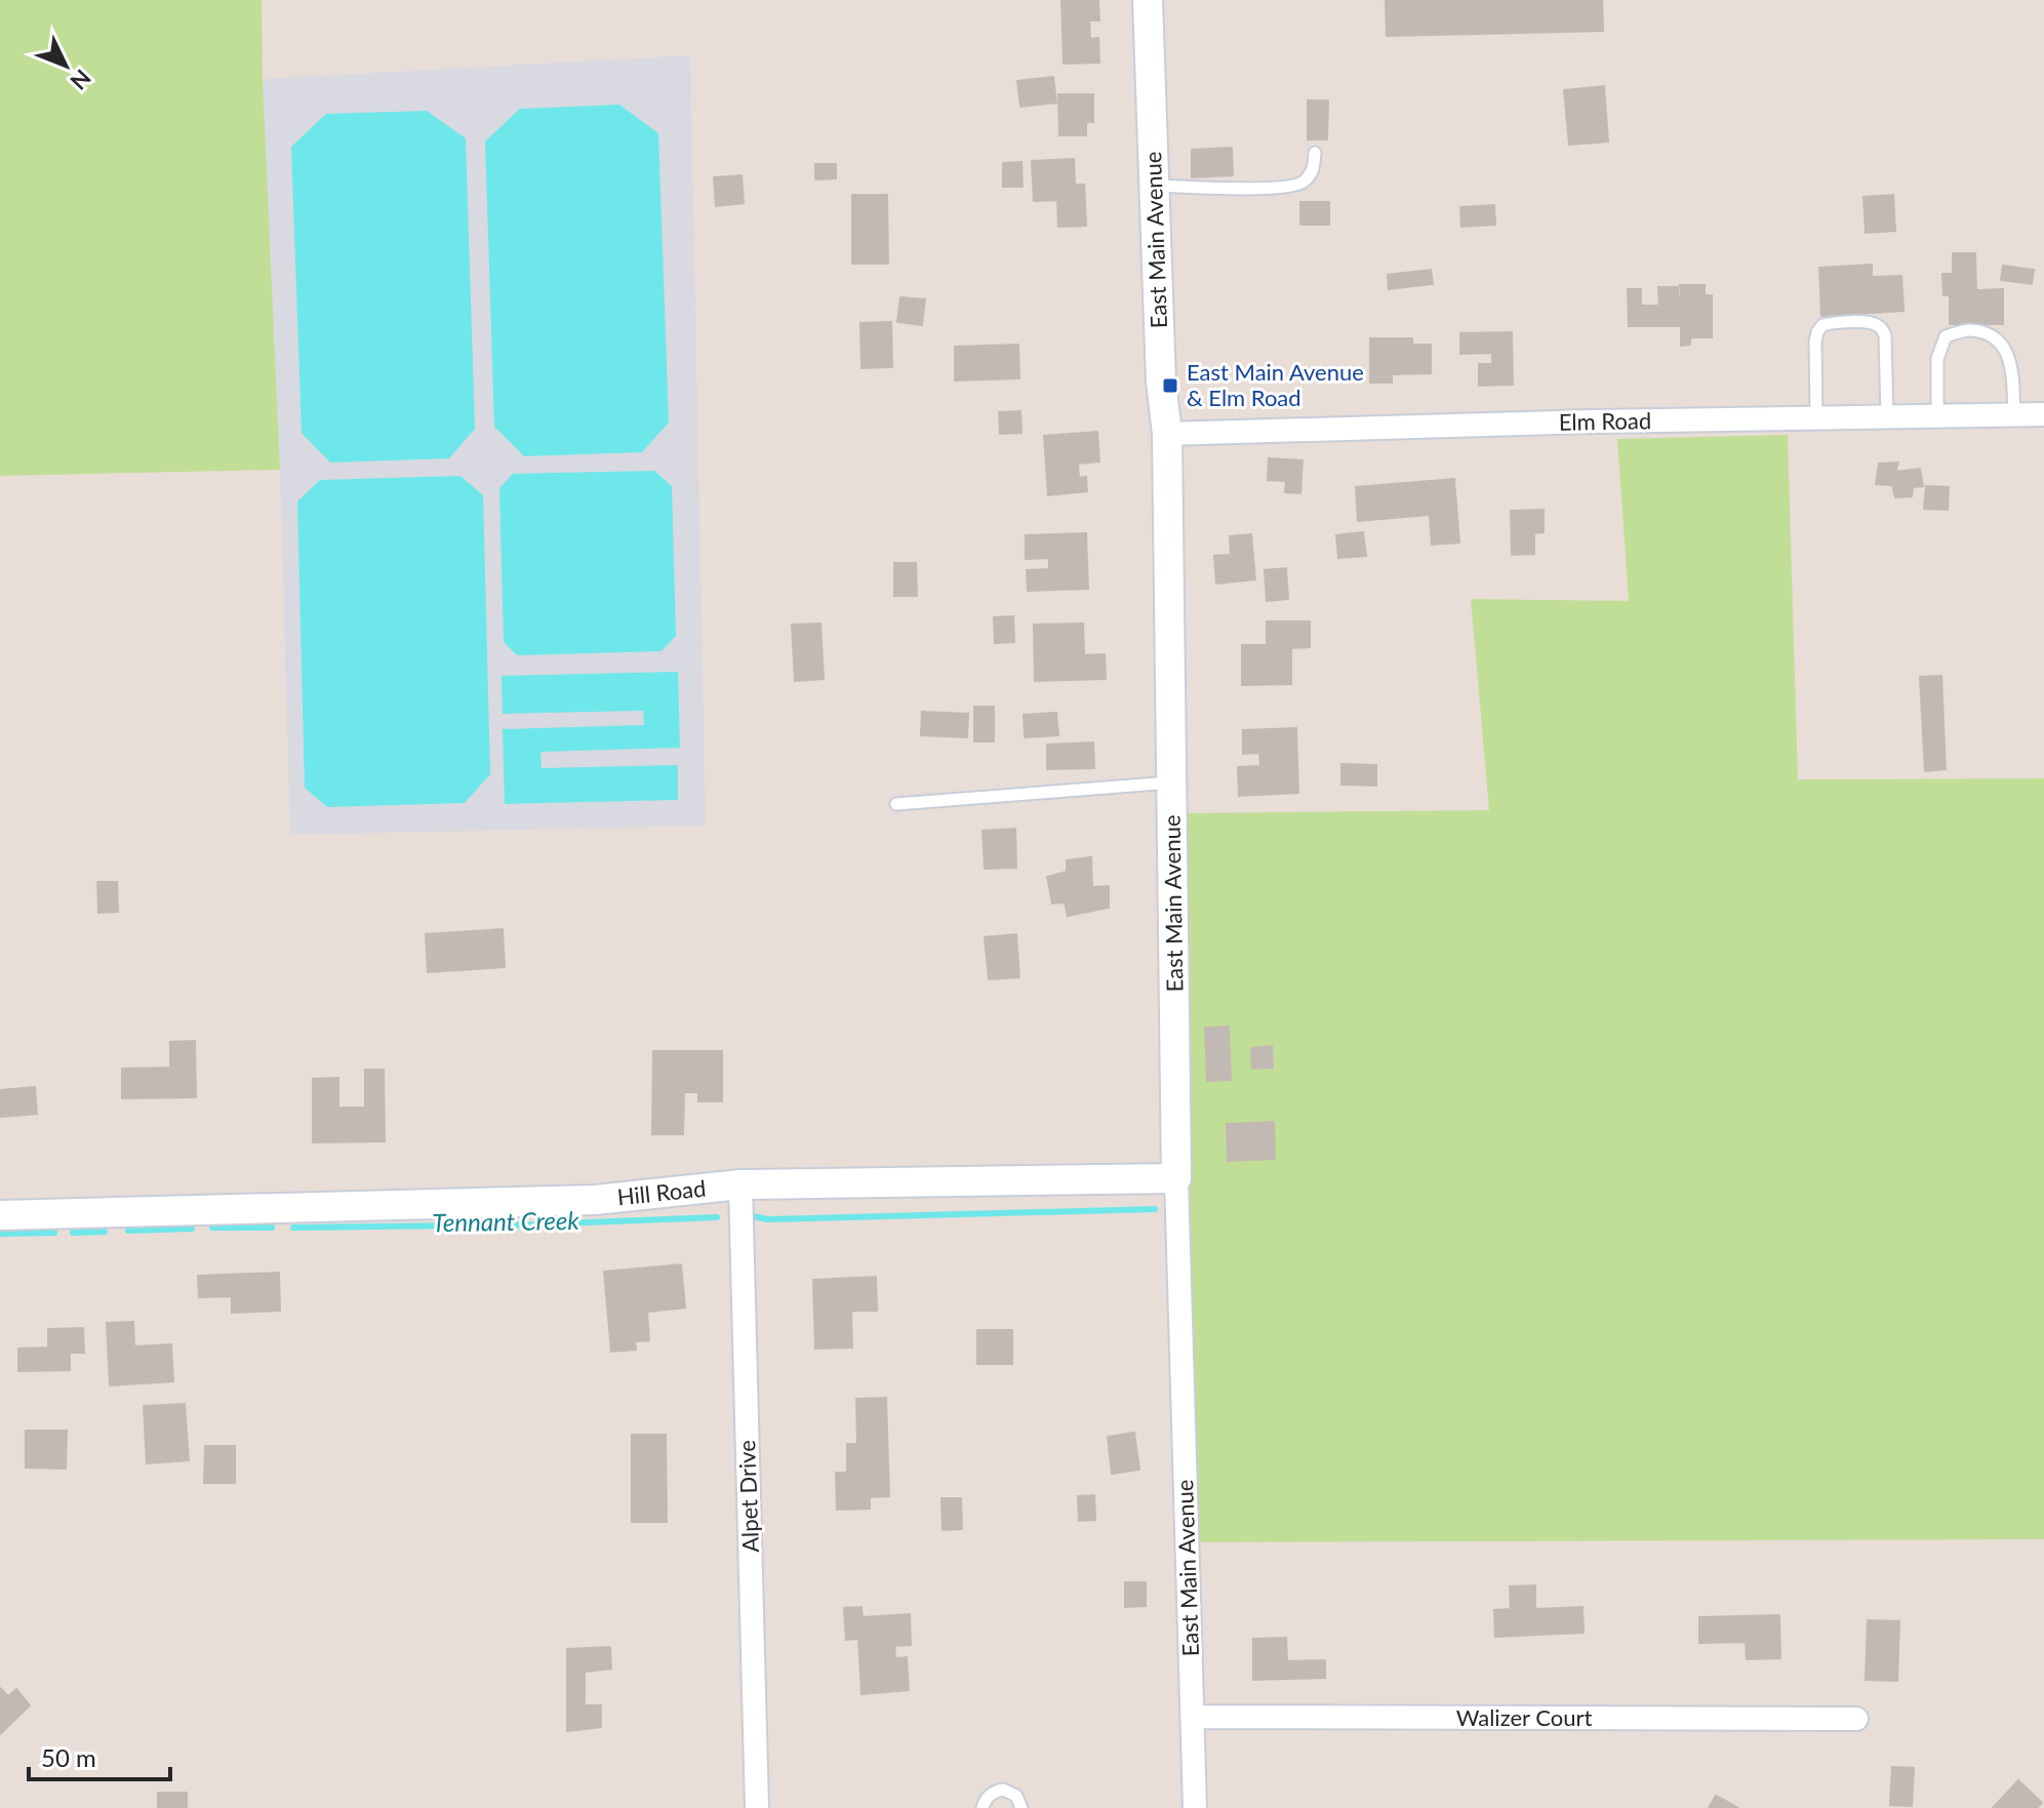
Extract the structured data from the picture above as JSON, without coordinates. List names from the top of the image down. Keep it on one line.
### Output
{"streets":{"street":["East Main Avenue","Elm Road","Hill Road","Alpet Drive","Walizer Court"]},"crossings":[["East Main Avenue","Elm Road"],["East Main Avenue","Hill Road"],["East Main Avenue","Walizer Court"],["Hill Road","Alpet Drive"]],"water":["Tennant Creek"],"places":{"transit":["East Main Avenue & Elm Road"]},"scale_bar":"50 m","north":"bottom right"}
